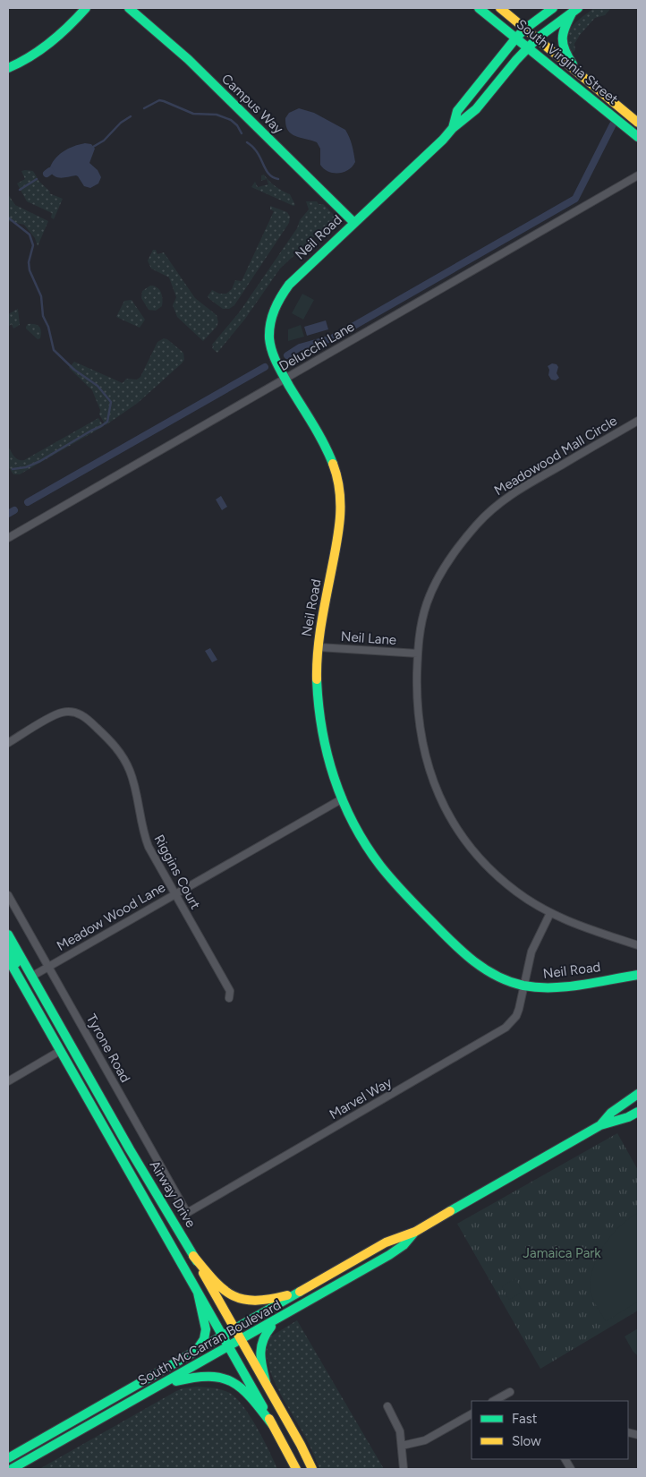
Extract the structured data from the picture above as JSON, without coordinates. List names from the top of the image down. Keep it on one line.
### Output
{"streets":{"main road":["South Virginia Street","Campus Way","Neil Road","Airway Drive","South McCarran Boulevard"],"street":["Delucchi Lane","Meadowood Mall Circle","Neil Lane","Riggins Court","Meadow Wood Lane","Tyrone Road","Marvel Way"]},"crossings":[["South Virginia Street","Neil Road"],["Campus Way","Neil Road"],["Neil Road","Delucchi Lane"],["Neil Road","Neil Lane"],["Neil Road","Meadow Wood Lane"],["Neil Road","Marvel Way"],["Meadowood Mall Circle","Neil Lane"],["Meadowood Mall Circle","Marvel Way"],["Riggins Court","Meadow Wood Lane"],["Meadow Wood Lane","Tyrone Road"],["Meadow Wood Lane","Airway Drive"],["Tyrone Road","Marvel Way"],["Airway Drive","South McCarran Boulevard"]],"parks":["Jamaica Park"],"legend":["Fast","Slow"]}
